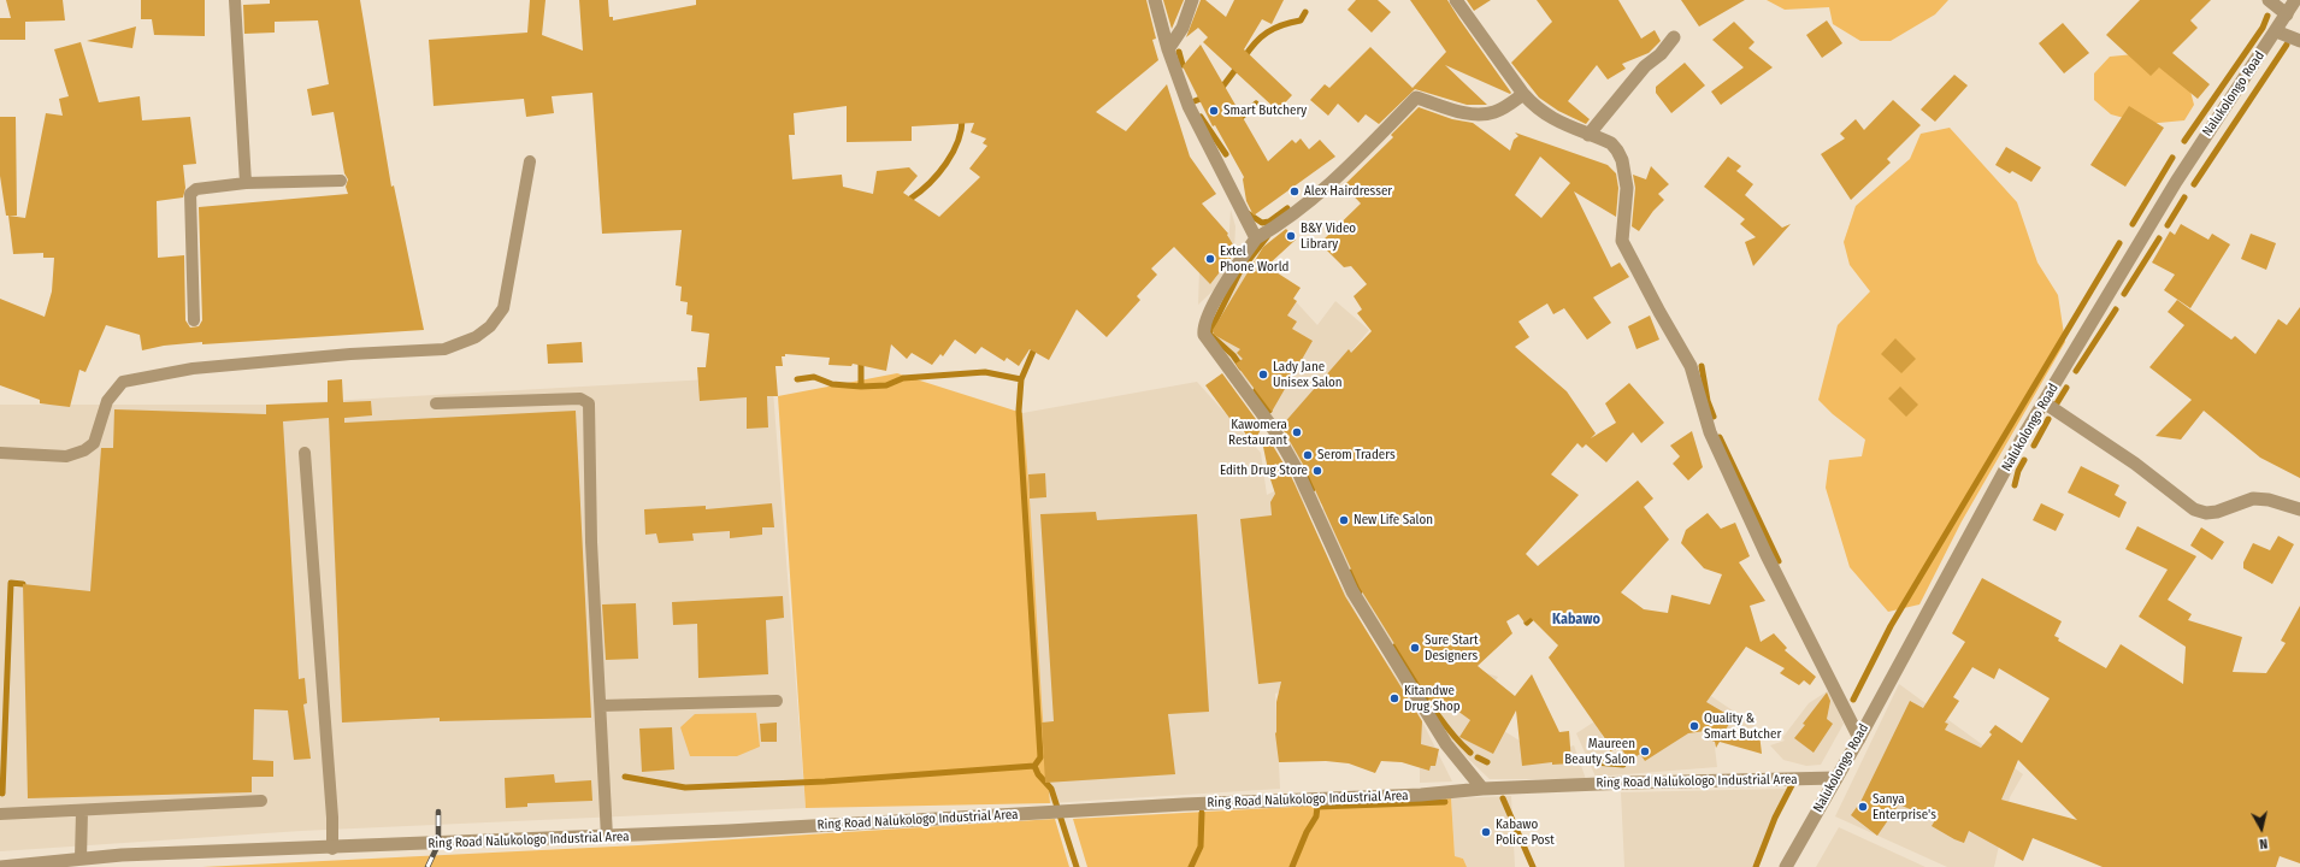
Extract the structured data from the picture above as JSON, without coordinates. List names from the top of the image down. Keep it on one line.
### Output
{"streets":{"street":["Nalukolongo Road","Ring Road Nalukologo Industrial Area"]},"crossings":[["Nalukolongo Road","Ring Road Nalukologo Industrial Area"]],"districts":["Kabawo"],"places":["Smart Butchery","Alex Hairdresser","B&Y Video Library","Extel Phone World","Lady Jane Unisex Salon","Kawomera Restaurant","Serom Traders","Edith Drug Store","New Life Salon","Sure Start Designers","Kitandwe Drug Shop","Quality & Smart Butcher","Maureen Beauty Salon","Sanya Enterprise's","Kabawo Police Post"],"north":"bottom"}
